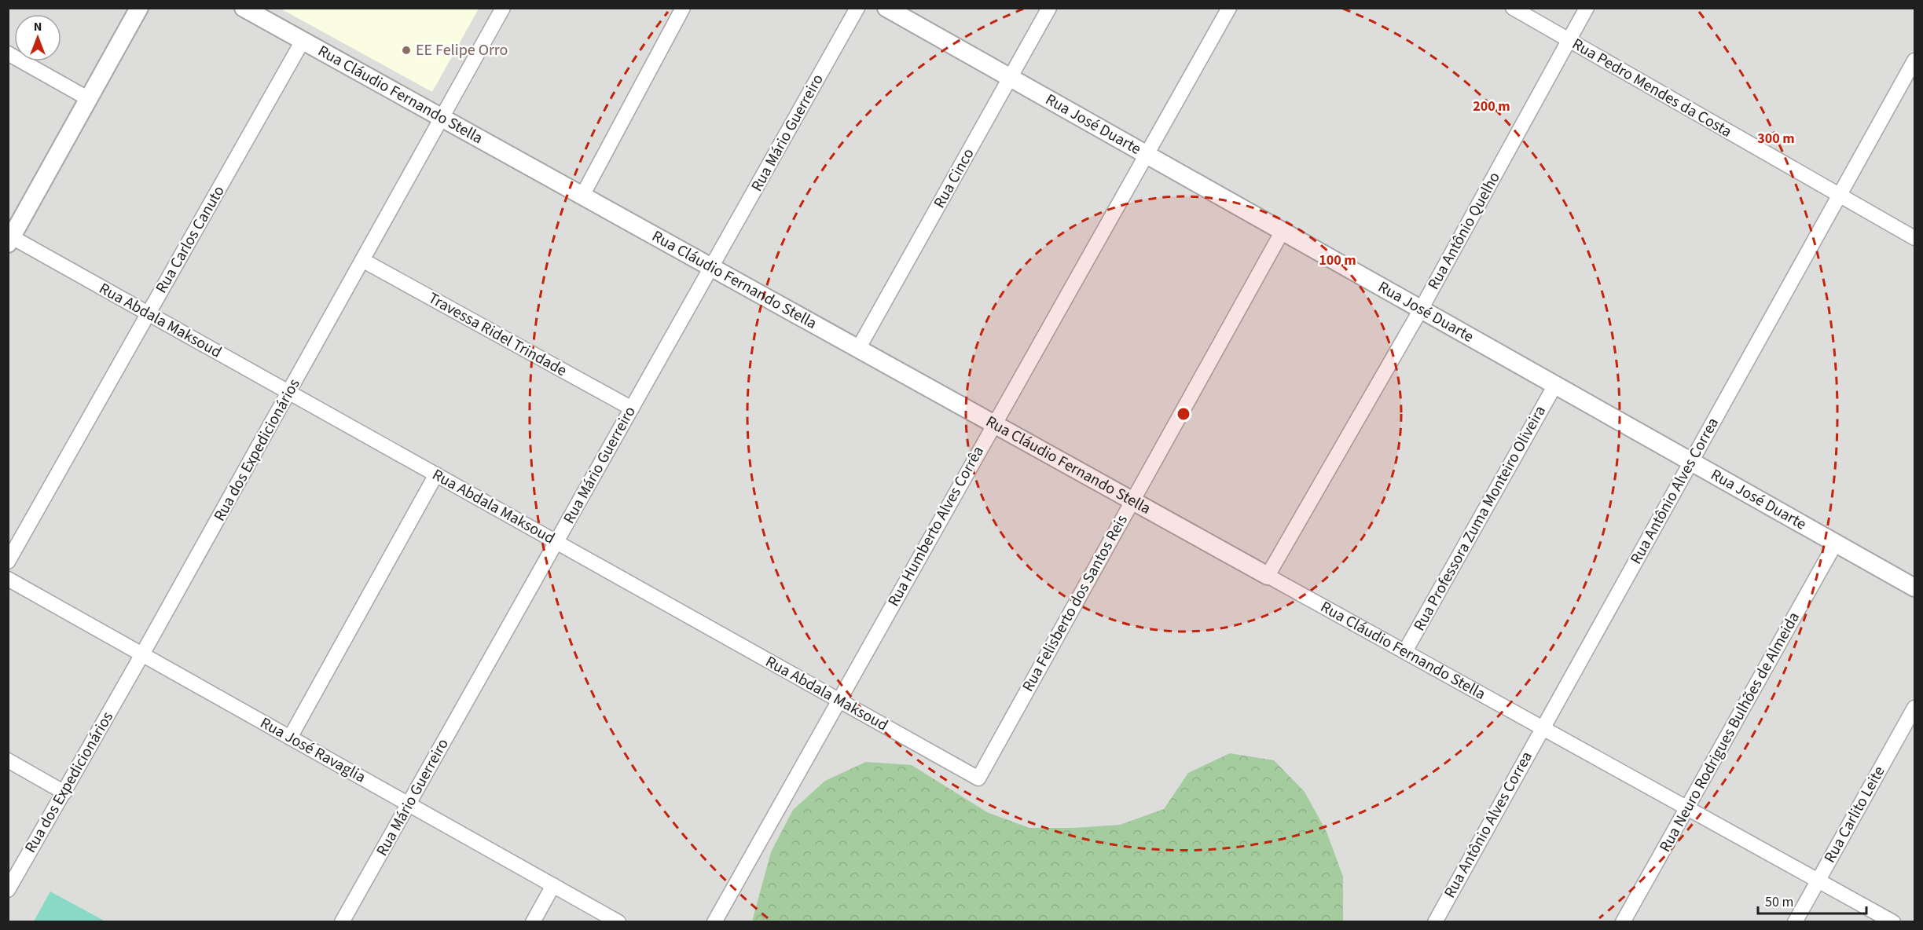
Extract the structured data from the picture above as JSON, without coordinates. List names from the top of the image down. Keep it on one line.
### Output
{"streets":{"street":["Rua Pedro Mendes da Costa","Rua Cláudio Fernando Stella","Rua José Duarte","Rua Mário Guerreiro","Rua Cinco","Rua Antônio Quelho","Rua Carlos Canuto","Rua Abdala Maksoud","Travessa Ridel Trindade","Rua dos Expedicionários","Rua Antônio Alves Correa","Rua Professora Zuma Monteiro Oliveira","Rua Humberto Alves Corrêa","Rua Felisberto dos Santos Reis","Rua Neuro Rodrigues Bulhões de Almeida","Rua José Ravaglia","Rua Carlito Leite"]},"crossings":[["Rua Pedro Mendes da Costa","Rua Antônio Quelho"],["Rua Pedro Mendes da Costa","Rua Antônio Alves Correa"],["Rua Cláudio Fernando Stella","Rua Mário Guerreiro"],["Rua Cláudio Fernando Stella","Rua Cinco"],["Rua Cláudio Fernando Stella","Rua Antônio Quelho"],["Rua Cláudio Fernando Stella","Rua Carlos Canuto"],["Rua Cláudio Fernando Stella","Rua dos Expedicionários"],["Rua Cláudio Fernando Stella","Rua Antônio Alves Correa"],["Rua Cláudio Fernando Stella","Rua Professora Zuma Monteiro Oliveira"],["Rua Cláudio Fernando Stella","Rua Humberto Alves Corrêa"],["Rua Cláudio Fernando Stella","Rua Felisberto dos Santos Reis"],["Rua Cláudio Fernando Stella","Rua Neuro Rodrigues Bulhões de Almeida"],["Rua Cláudio Fernando Stella","Rua Carlito Leite"],["Rua José Duarte","Rua Cinco"],["Rua José Duarte","Rua Antônio Quelho"],["Rua José Duarte","Rua Antônio Alves Correa"],["Rua José Duarte","Rua Professora Zuma Monteiro Oliveira"],["Rua José Duarte","Rua Humberto Alves Corrêa"],["Rua José Duarte","Rua Felisberto dos Santos Reis"],["Rua José Duarte","Rua Neuro Rodrigues Bulhões de Almeida"],["Rua Mário Guerreiro","Rua Abdala Maksoud"],["Rua Mário Guerreiro","Travessa Ridel Trindade"],["Rua Mário Guerreiro","Rua José Ravaglia"],["Rua Carlos Canuto","Rua Abdala Maksoud"],["Rua Abdala Maksoud","Rua dos Expedicionários"],["Rua Abdala Maksoud","Rua Humberto Alves Corrêa"],["Rua Abdala Maksoud","Rua Felisberto dos Santos Reis"],["Travessa Ridel Trindade","Rua dos Expedicionários"],["Rua dos Expedicionários","Rua José Ravaglia"]],"places":["EE Felipe Orro"],"scale_bar":"50 m","north":"top","rings":["200 m","300 m","100 m"]}
